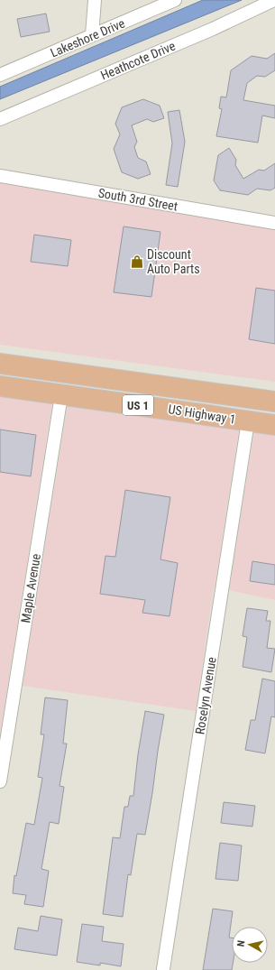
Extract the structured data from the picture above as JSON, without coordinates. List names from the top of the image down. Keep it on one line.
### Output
{"streets":{"main road":["US 1","US Highway 1"],"street":["Lakeshore Drive","Heathcote Drive","South 3rd Street","Maple Avenue","Roselyn Avenue"]},"crossings":[["US Highway 1","Maple Avenue"],["US Highway 1","Roselyn Avenue"]],"places":{"shop":["Discount Auto Parts"]},"north":"left"}
